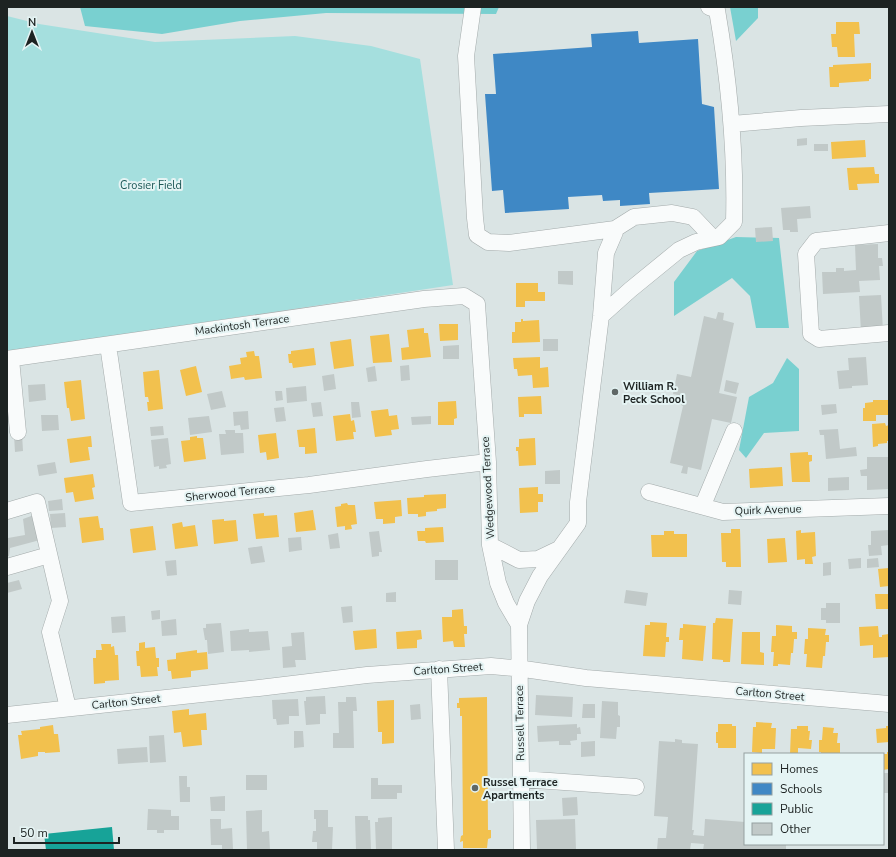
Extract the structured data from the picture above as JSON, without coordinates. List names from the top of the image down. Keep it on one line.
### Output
{"streets":{"street":["Mackintosh Terrace","Wedgewood Terrace","Sherwood Terrace","Quirk Avenue","Carlton Street","Russell Terrace"]},"crossings":[["Mackintosh Terrace","Wedgewood Terrace"],["Mackintosh Terrace","Sherwood Terrace"],["Wedgewood Terrace","Sherwood Terrace"],["Carlton Street","Russell Terrace"]],"parks":["Crosier Field"],"places":["William R. Peck School","Russel Terrace Apartments"],"legend":["Homes","Schools","Public","Other"],"scale_bar":"50 m","north":"top"}
